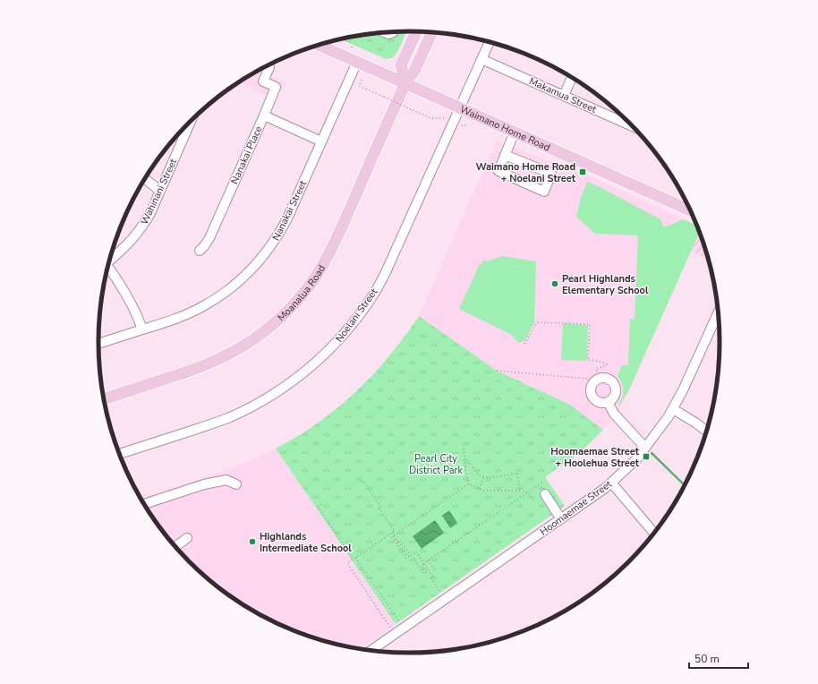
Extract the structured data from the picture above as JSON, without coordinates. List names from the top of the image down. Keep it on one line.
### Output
{"streets":{"main road":["Waimano Home Road","Moanalua Road"],"street":["Makamua Street","Nanakai Place","Wahinani Street","Nanakai Street","Noelani Street","Hoomaemae Street"]},"crossings":[["Makamua Street","Noelani Street"],["Waimano Home Road","Nanakai Street"],["Waimano Home Road","Moanalua Road"],["Waimano Home Road","Noelani Street"],["Nanakai Place","Nanakai Street"]],"parks":["Pearl City District Park"],"places":{"transit":["Waimano Home Road + Noelani Street","Hoomaemae Street + Hoolehua Street"],"other":["Pearl Highlands Elementary School","Highlands Intermediate School"]},"scale_bar":"50 m"}
